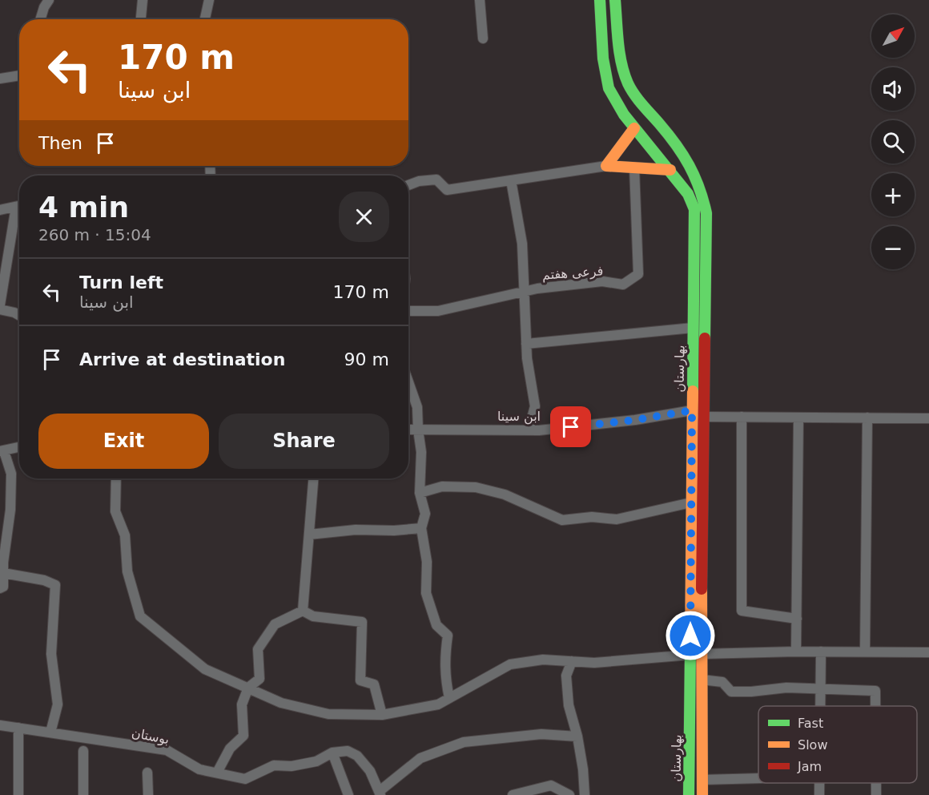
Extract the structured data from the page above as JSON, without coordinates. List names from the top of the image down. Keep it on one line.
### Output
{"streets":{"street":["فرعی هفتم","بهارستان","ابن سینا","بوستان"]},"crossings":[["بهارستان","ابن سینا"]],"legend":["Fast","Slow","Jam"],"north":"top right","page":{"map_buttons":["+","−"],"turn":["170 m","ابن سینا"],"then":"Then","heading":["4 min","260 m · 15:04"],"list":[{"name":"Turn left","note":"ابن سینا","value":"170 m"},{"name":"Arrive at destination","value":"90 m"}],"buttons":["Exit","Share"]}}
